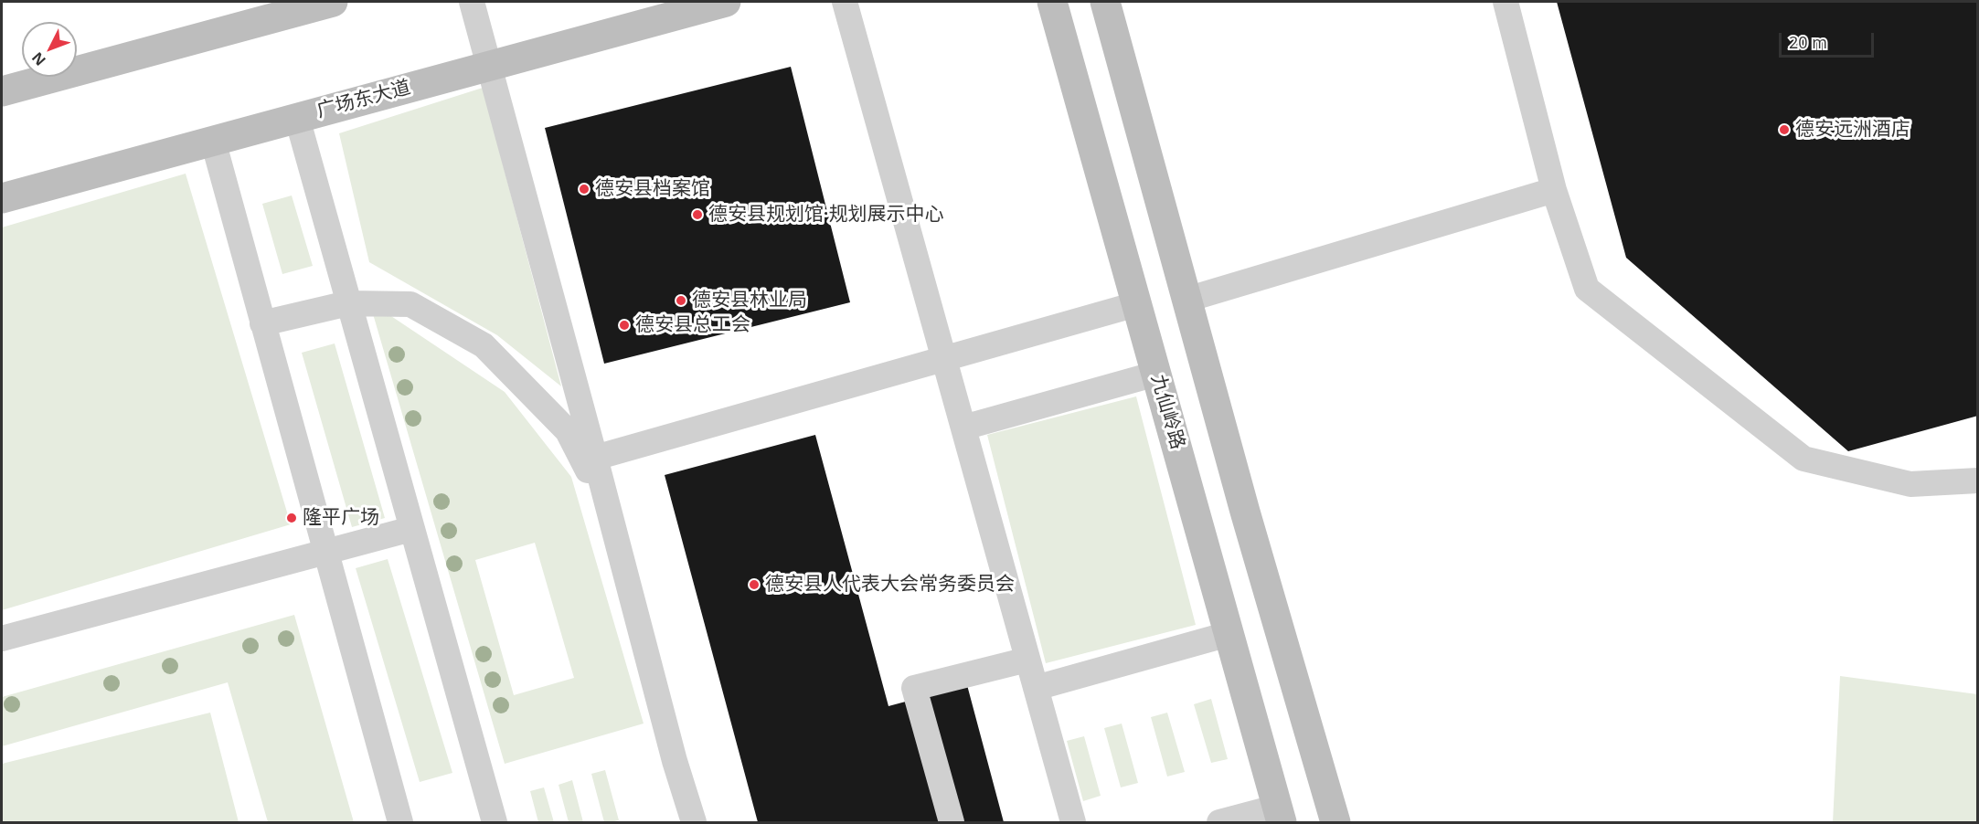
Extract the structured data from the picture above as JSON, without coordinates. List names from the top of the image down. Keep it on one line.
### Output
{"streets":{"street":["广场东大道","九仙岭路"]},"places":["德安远洲酒店","德安县档案馆","德安县规划馆·规划展示中心","德安县林业局","德安县总工会","隆平广场","德安县人代表大会常务委员会"],"scale_bar":"20 m","north":"bottom left"}
